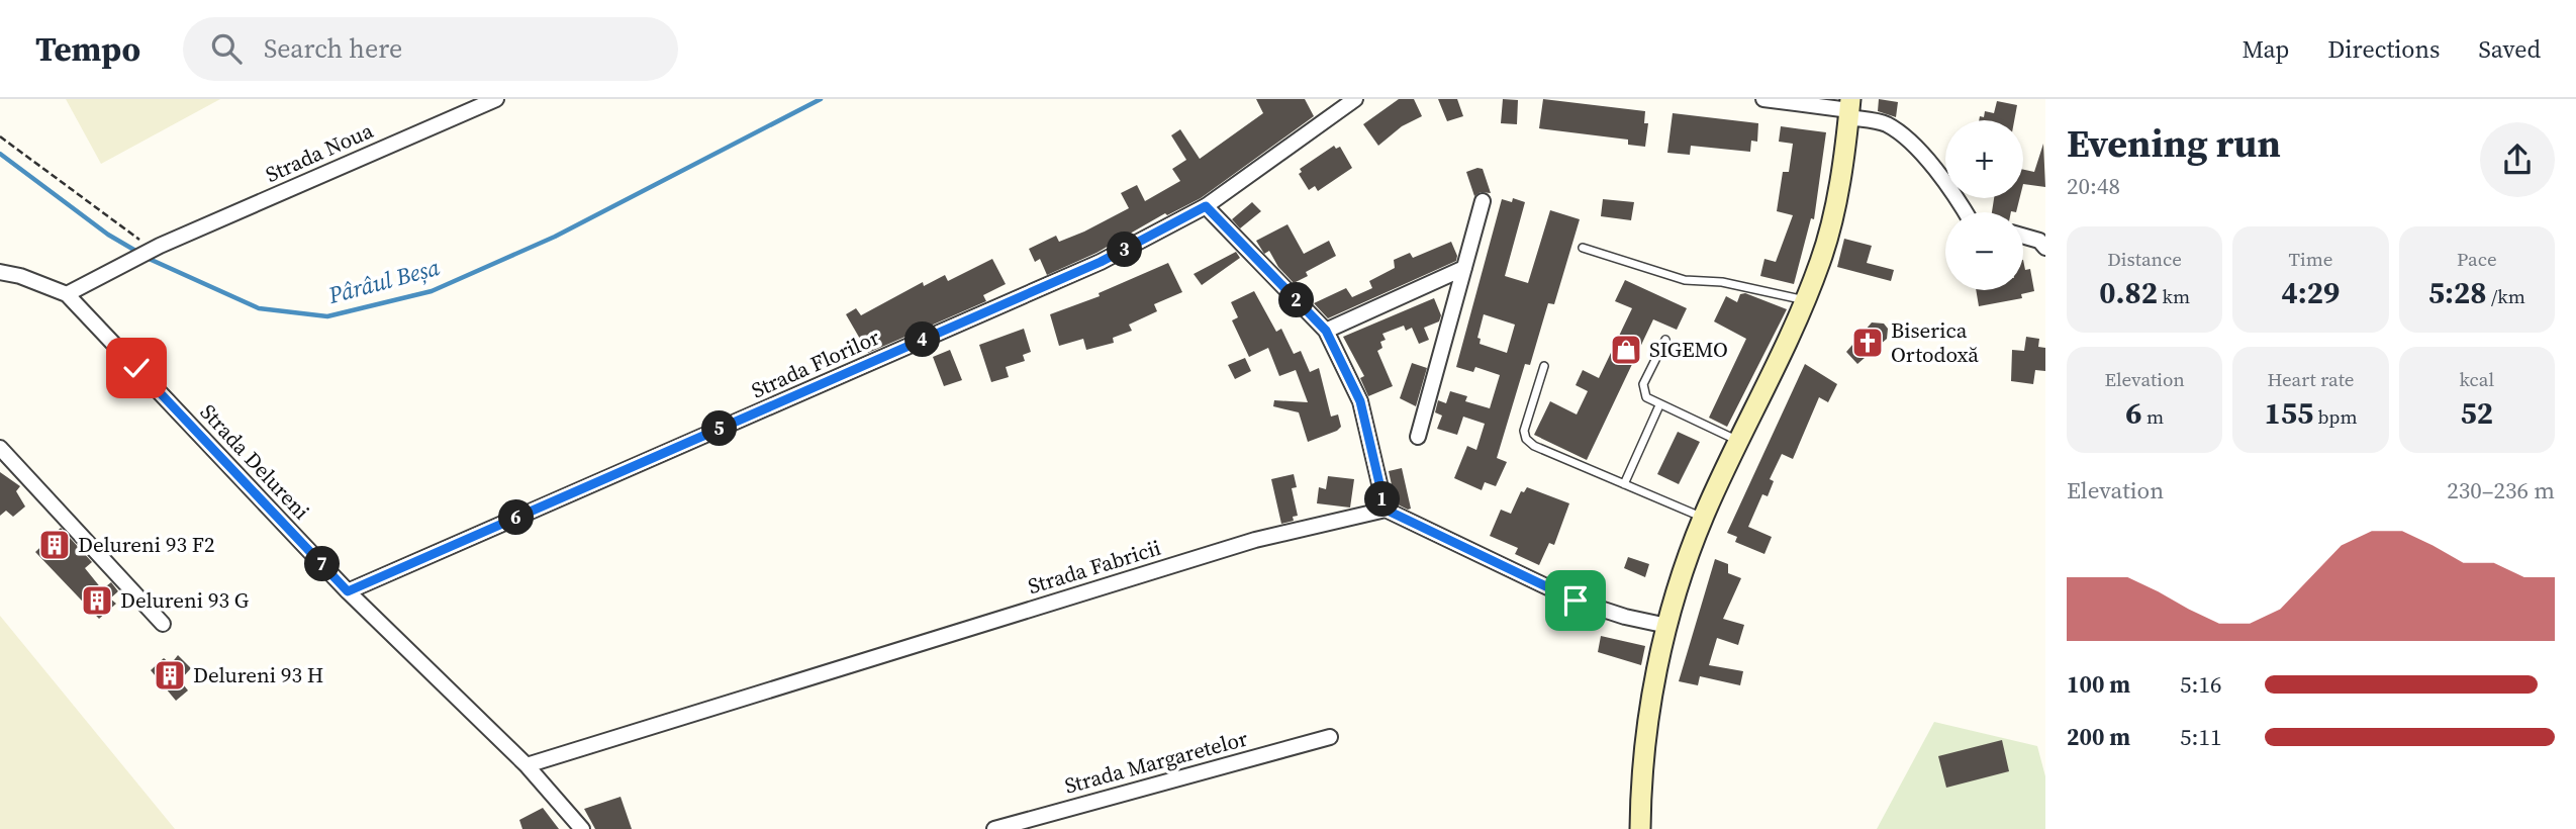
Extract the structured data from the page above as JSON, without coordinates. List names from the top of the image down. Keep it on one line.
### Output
{"streets":{"street":["Strada Noua","Strada Florilor","Strada Delureni","Strada Fabricii","Strada Margaretelor"]},"crossings":[["Strada Noua","Strada Delureni"],["Strada Florilor","Strada Delureni"],["Strada Delureni","Strada Fabricii"]],"water":["Pârâul Beșa"],"places":{"church":["Biserica Ortodoxă"],"shop":["SIGEMO"],"building":["Delureni 93 F2","Delureni 93 G","Delureni 93 H"]},"page":{"header":"Tempo","search":"Search here","nav":["Map","Directions","Saved"],"heading":["Evening run","20:48"],"map_buttons":["+","−"],"stats":[["Distance","0.82 km"],["Time","4:29"],["Pace","5:28 /km"],["Elevation","6 m"],["Heart rate","155 bpm"],["kcal","52"]],"pins":["3","2","4","5","1","6","7"],"chart":["Elevation","230–236 m"],"list":[{"name":"100 m","note":"5:16"},{"name":"200 m","note":"5:11"}]}}
